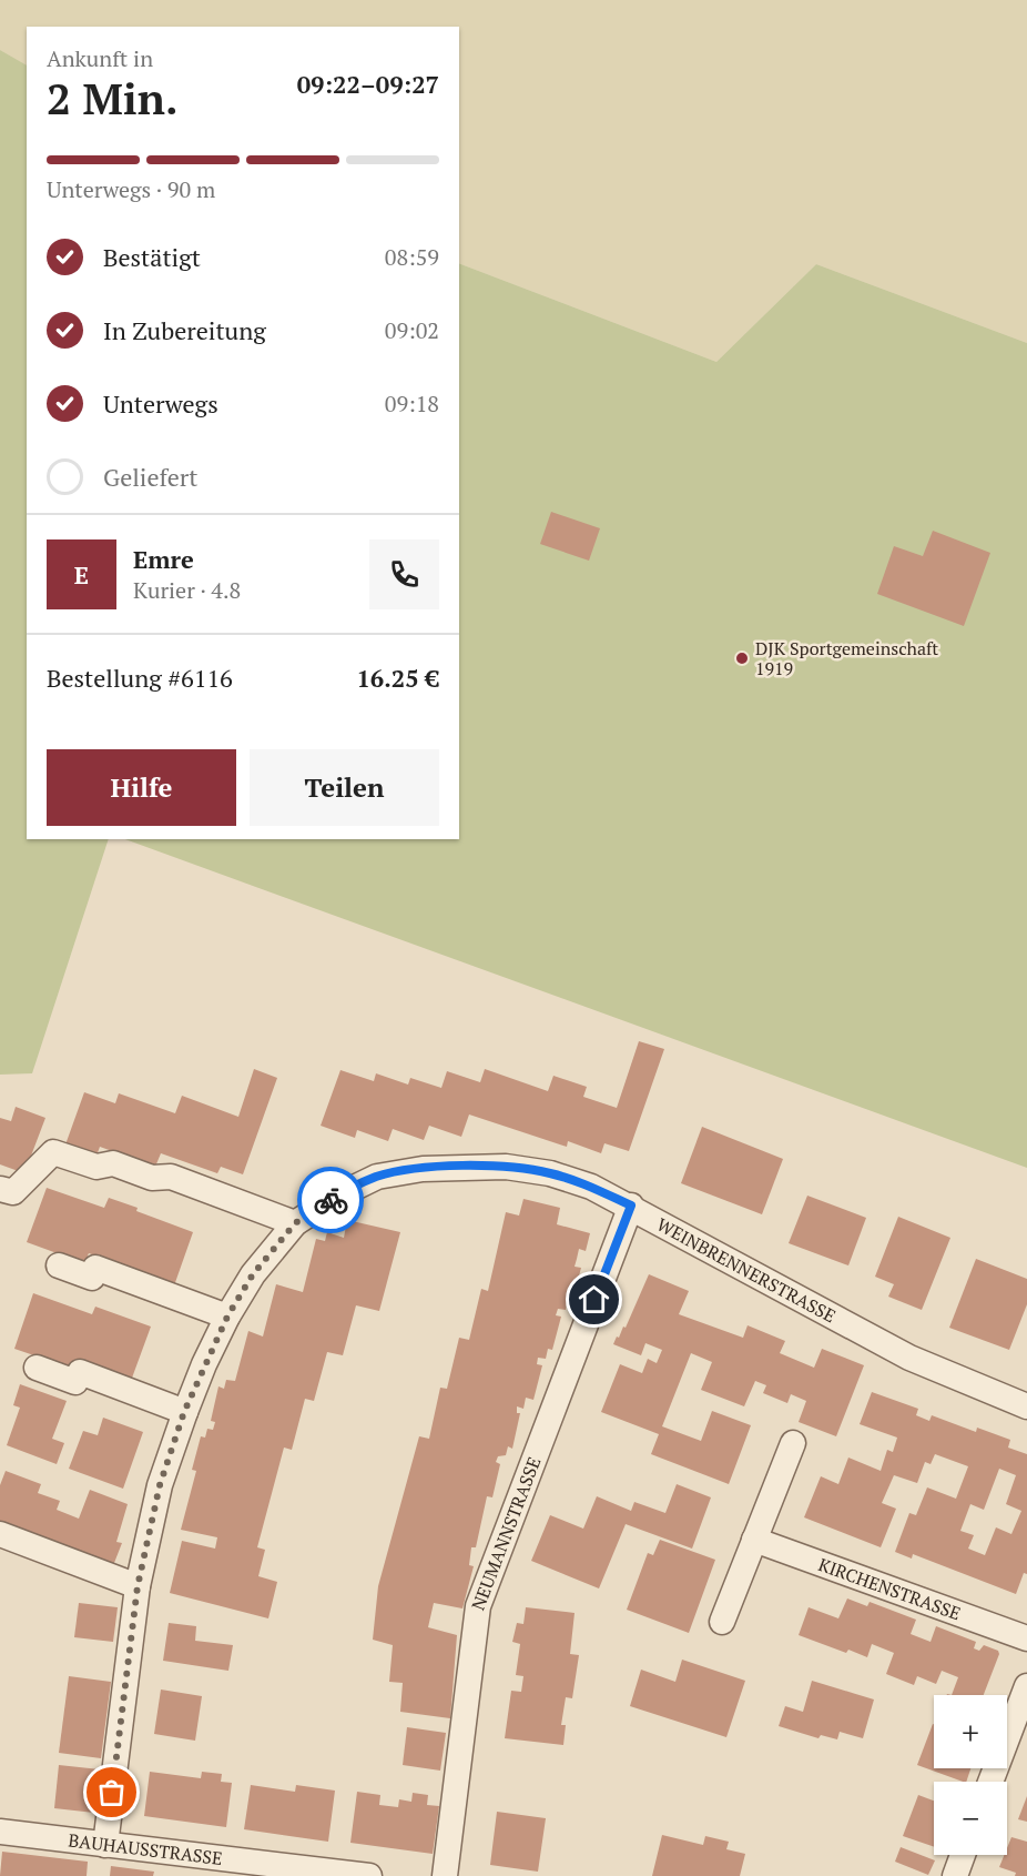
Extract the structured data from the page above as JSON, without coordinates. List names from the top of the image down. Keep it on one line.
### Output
{"streets":{"street":["WEINBRENNERSTRASSE","NEUMANNSTRASSE","KIRCHENSTRASSE","BAUHAUSSTRASSE"]},"crossings":[["WEINBRENNERSTRASSE","NEUMANNSTRASSE"],["WEINBRENNERSTRASSE","BAUHAUSSTRASSE"]],"places":["DJK Sportgemeinschaft 1919"],"page":{"heading":["2 Min.","Ankunft in","09:22–09:27"],"panel":["Emre","Kurier · 4.8","Bestellung #6116","16.25 €"],"bar":"Unterwegs · 90 m","list":[["Bestätigt","08:59"],["In Zubereitung","09:02"],["Unterwegs","09:18"],"Geliefert"],"round":"E","buttons":["Hilfe","Teilen"],"map_buttons":["+","−"]}}
